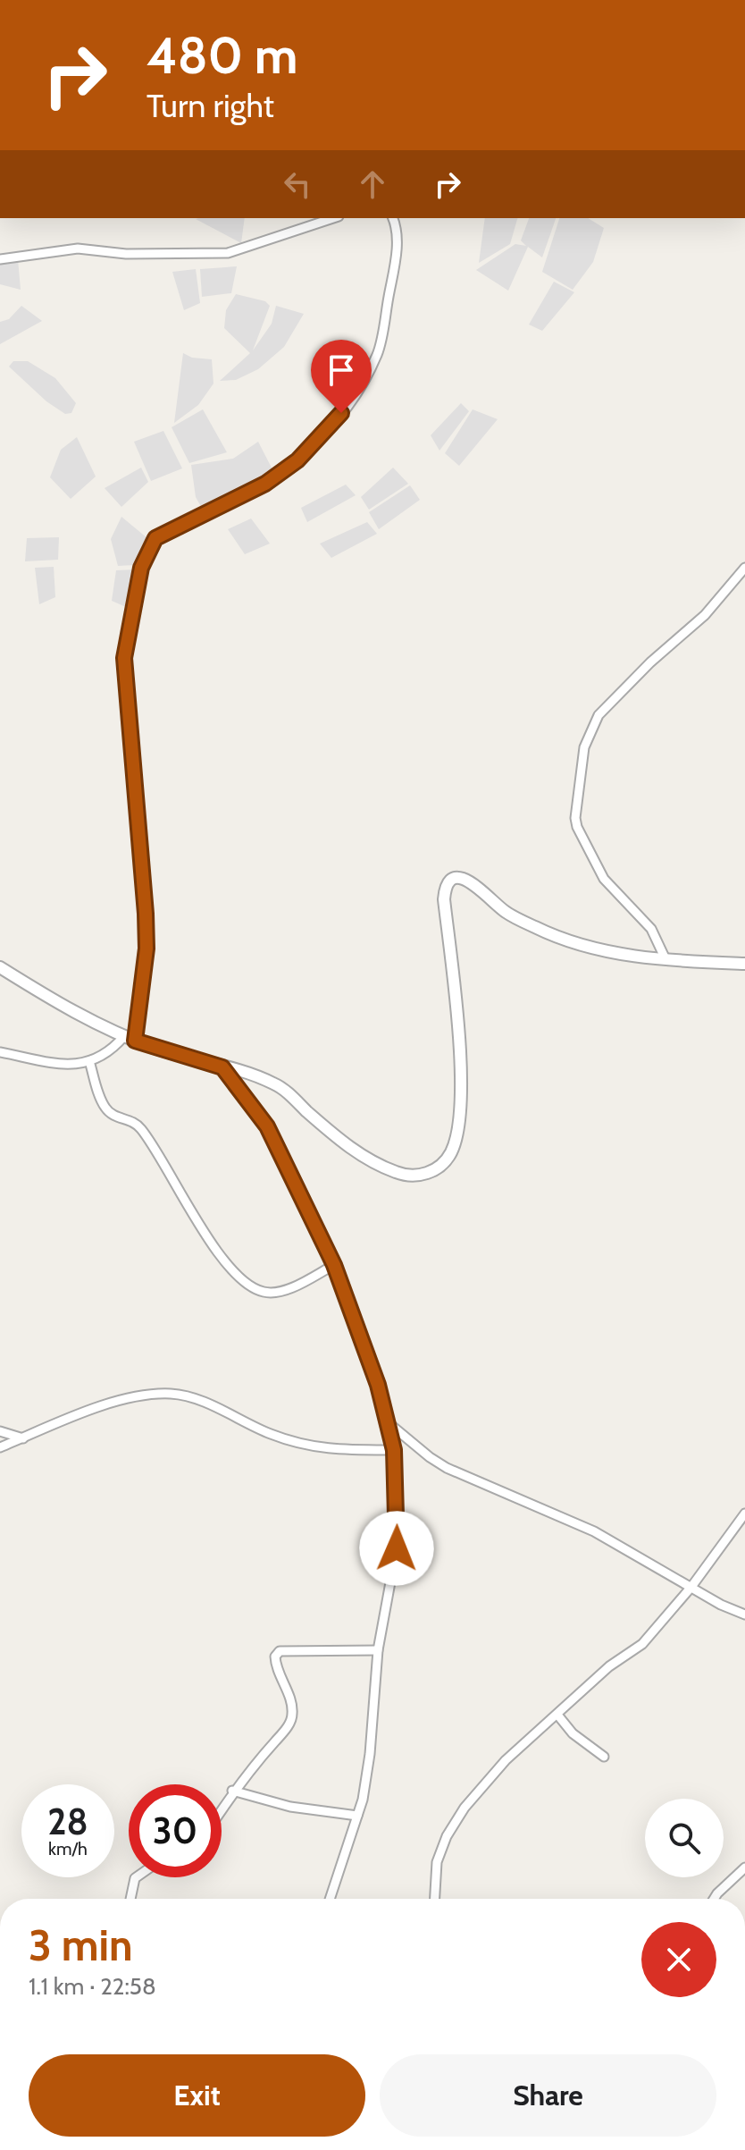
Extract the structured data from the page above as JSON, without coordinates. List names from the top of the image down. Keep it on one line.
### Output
{"page":{"turn":["480 m","Turn right"],"speed":"28 km/h","limit":"30","heading":["3 min","1.1 km · 22:58"],"buttons":["Exit","Share"]}}
